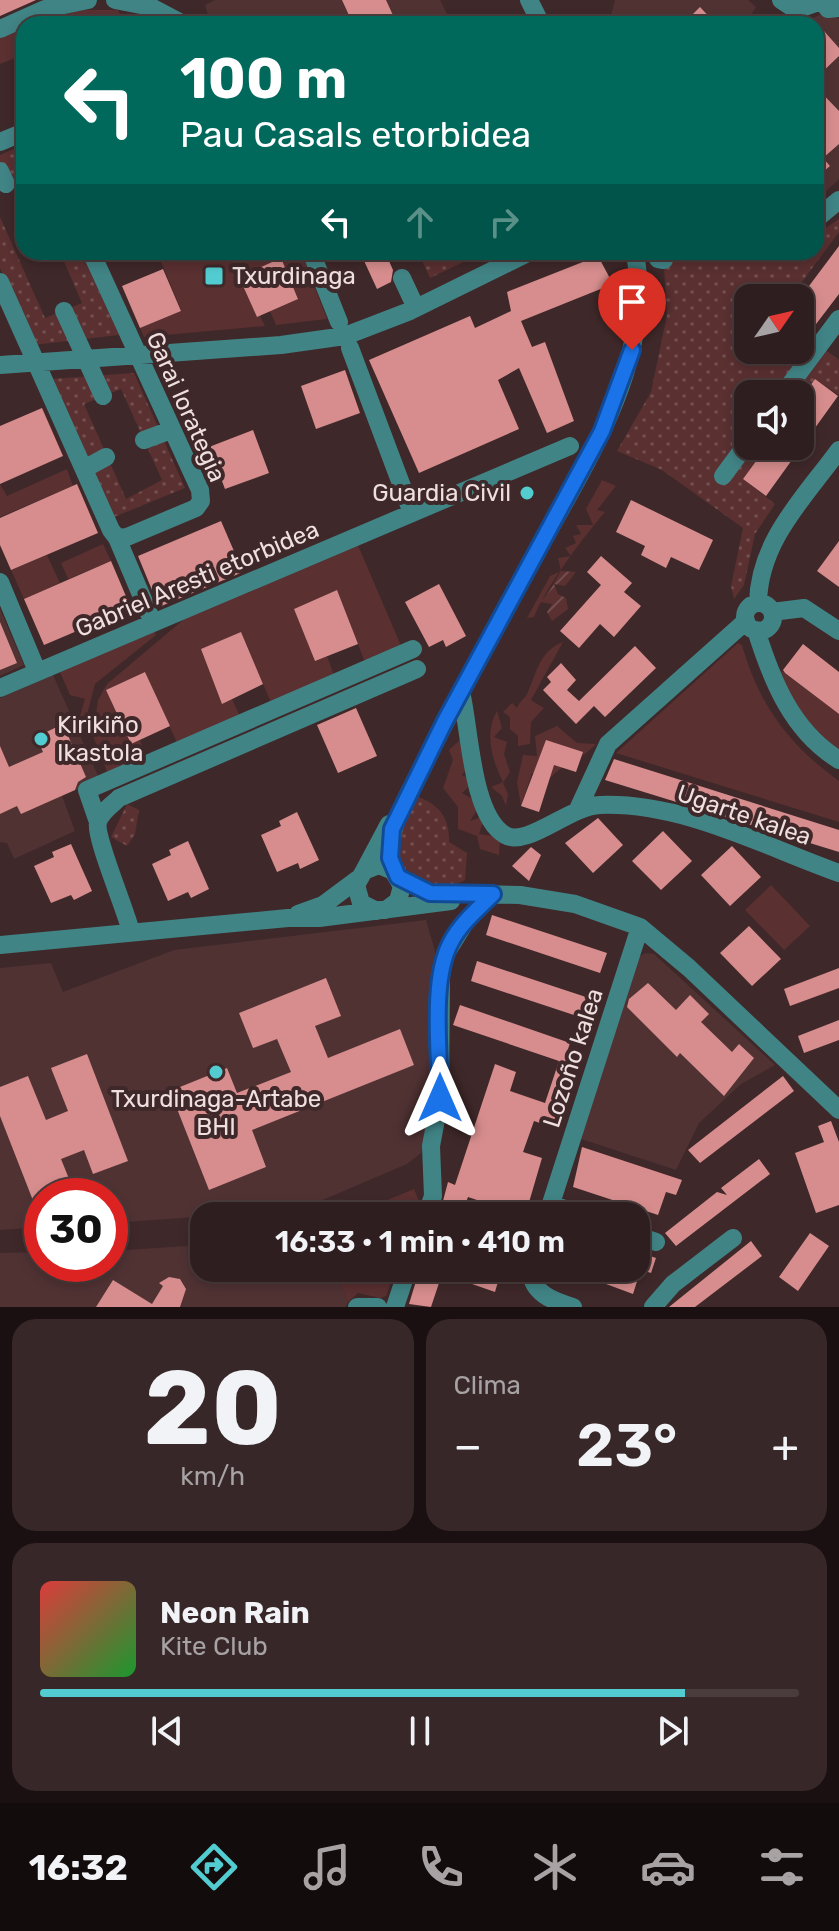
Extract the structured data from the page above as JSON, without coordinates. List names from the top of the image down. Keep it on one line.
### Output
{"streets":{"street":["Garai lorategia","Gabriel Aresti etorbidea","Ugarte kalea","Lozoño kalea"]},"places":{"transit":["Txurdinaga"],"other":["Guardia Civil","Kirikiño Ikastola","Txurdinaga-Artabe BHI"]},"north":"top right","page":{"turn":["100 m","Pau Casals etorbidea"],"limit":"30","trip":"16:33 · 1 min · 410 m","tile":[["20","km/h"],"Clima"],"heat":["−","23°","+"],"song":["Neon Rain","Kite Club"],"tabs":"16:32"}}
